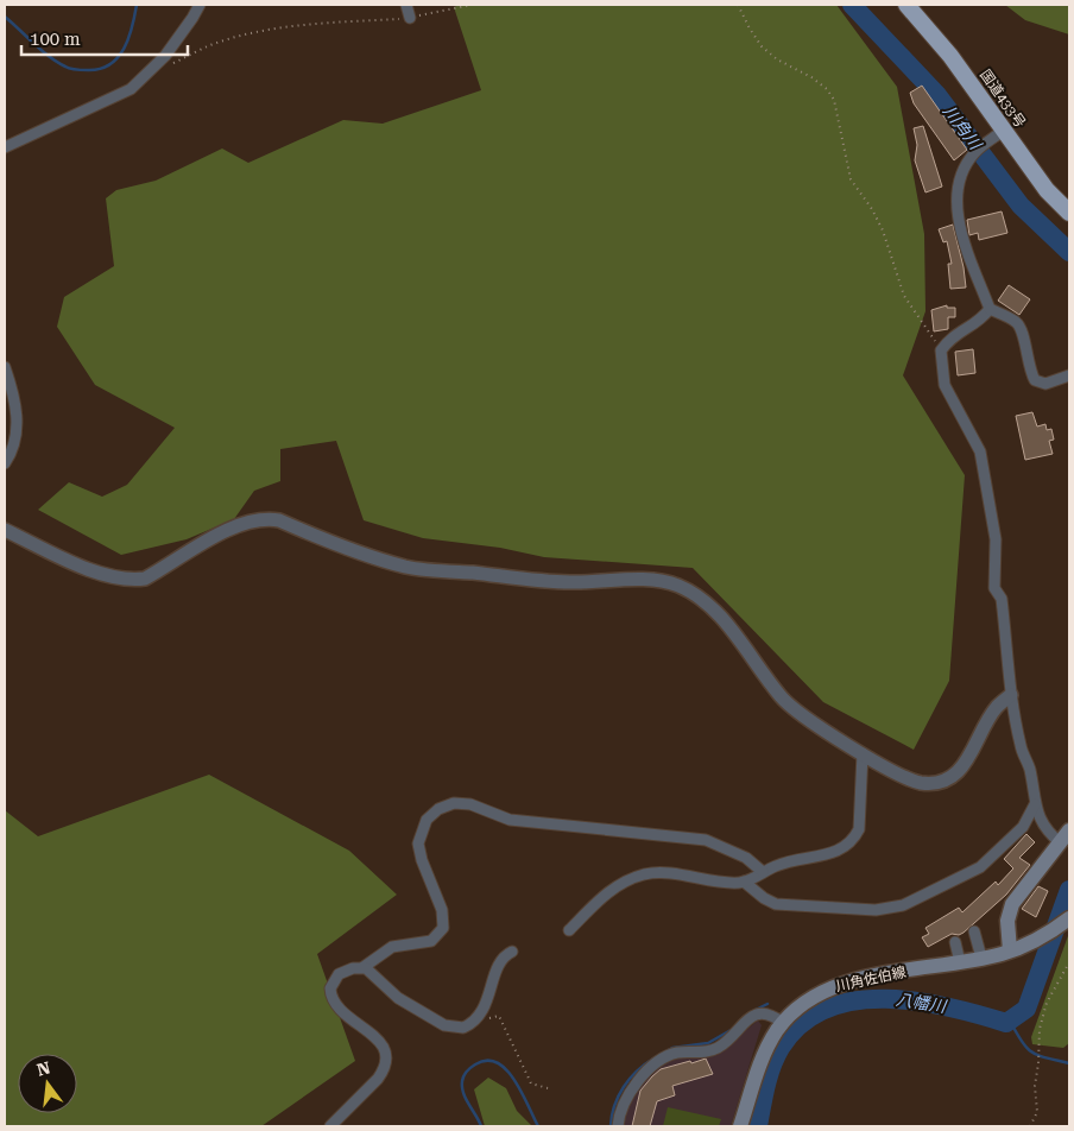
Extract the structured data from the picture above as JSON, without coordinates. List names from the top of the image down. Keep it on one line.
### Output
{"streets":{"highway":["国道433号"],"main road":["川角佐伯線"]},"water":["川角川","八幡川"],"scale_bar":"100 m","north":"top"}
